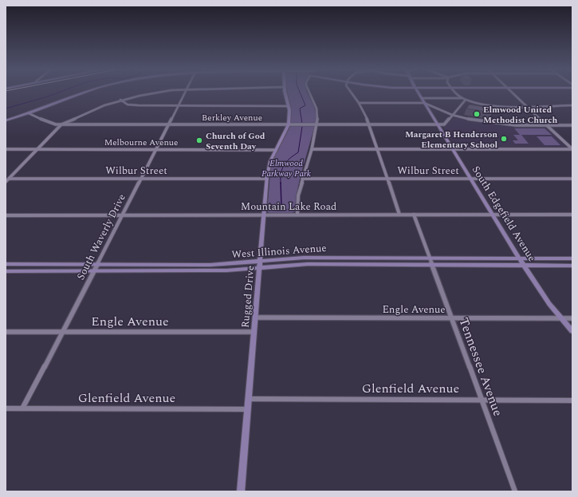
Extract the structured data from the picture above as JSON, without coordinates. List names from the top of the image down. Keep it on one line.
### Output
{"streets":{"street":["Berkley Avenue","Melbourne Avenue","Wilbur Street","Mountain Lake Road","South Edgefield Avenue","South Waverly Drive","West Illinois Avenue","Rugged Drive","Engle Avenue","Tennessee Avenue","Glenfield Avenue"]},"crossings":[["Berkley Avenue","South Edgefield Avenue"],["Berkley Avenue","South Waverly Drive"],["Berkley Avenue","Rugged Drive"],["Melbourne Avenue","South Waverly Drive"],["Melbourne Avenue","Rugged Drive"],["Wilbur Street","South Edgefield Avenue"],["Wilbur Street","South Waverly Drive"],["Wilbur Street","Rugged Drive"],["Mountain Lake Road","South Edgefield Avenue"],["Mountain Lake Road","South Waverly Drive"],["Mountain Lake Road","Rugged Drive"],["Mountain Lake Road","Tennessee Avenue"],["South Edgefield Avenue","West Illinois Avenue"],["South Edgefield Avenue","Engle Avenue"],["South Waverly Drive","West Illinois Avenue"],["South Waverly Drive","Engle Avenue"],["South Waverly Drive","Glenfield Avenue"],["West Illinois Avenue","Rugged Drive"],["West Illinois Avenue","Tennessee Avenue"],["Rugged Drive","Engle Avenue"],["Rugged Drive","Glenfield Avenue"],["Engle Avenue","Tennessee Avenue"],["Tennessee Avenue","Glenfield Avenue"]],"parks":["Elmwood Parkway Park"],"places":["Elmwood United Methodist Church","Margaret B Henderson Elementary School","Church of God Seventh Day"]}
